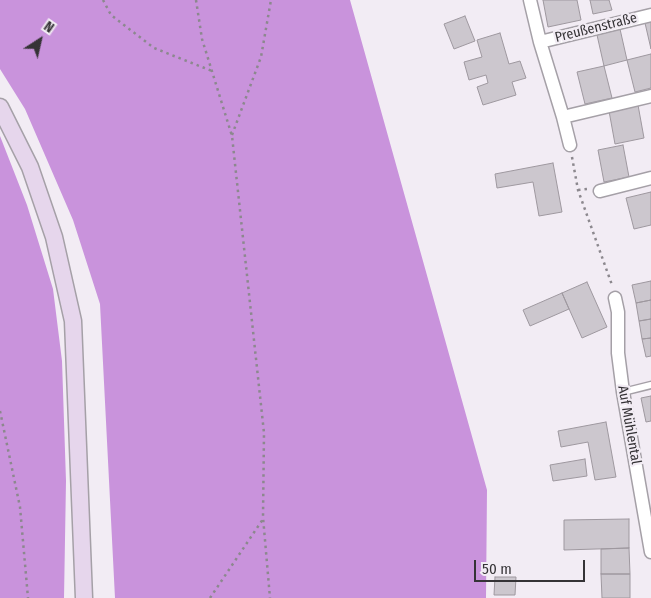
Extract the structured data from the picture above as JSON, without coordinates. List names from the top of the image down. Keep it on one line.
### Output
{"streets":{"street":["Preußenstraße","Auf Mühlental"]},"scale_bar":"50 m","north":"top right"}
